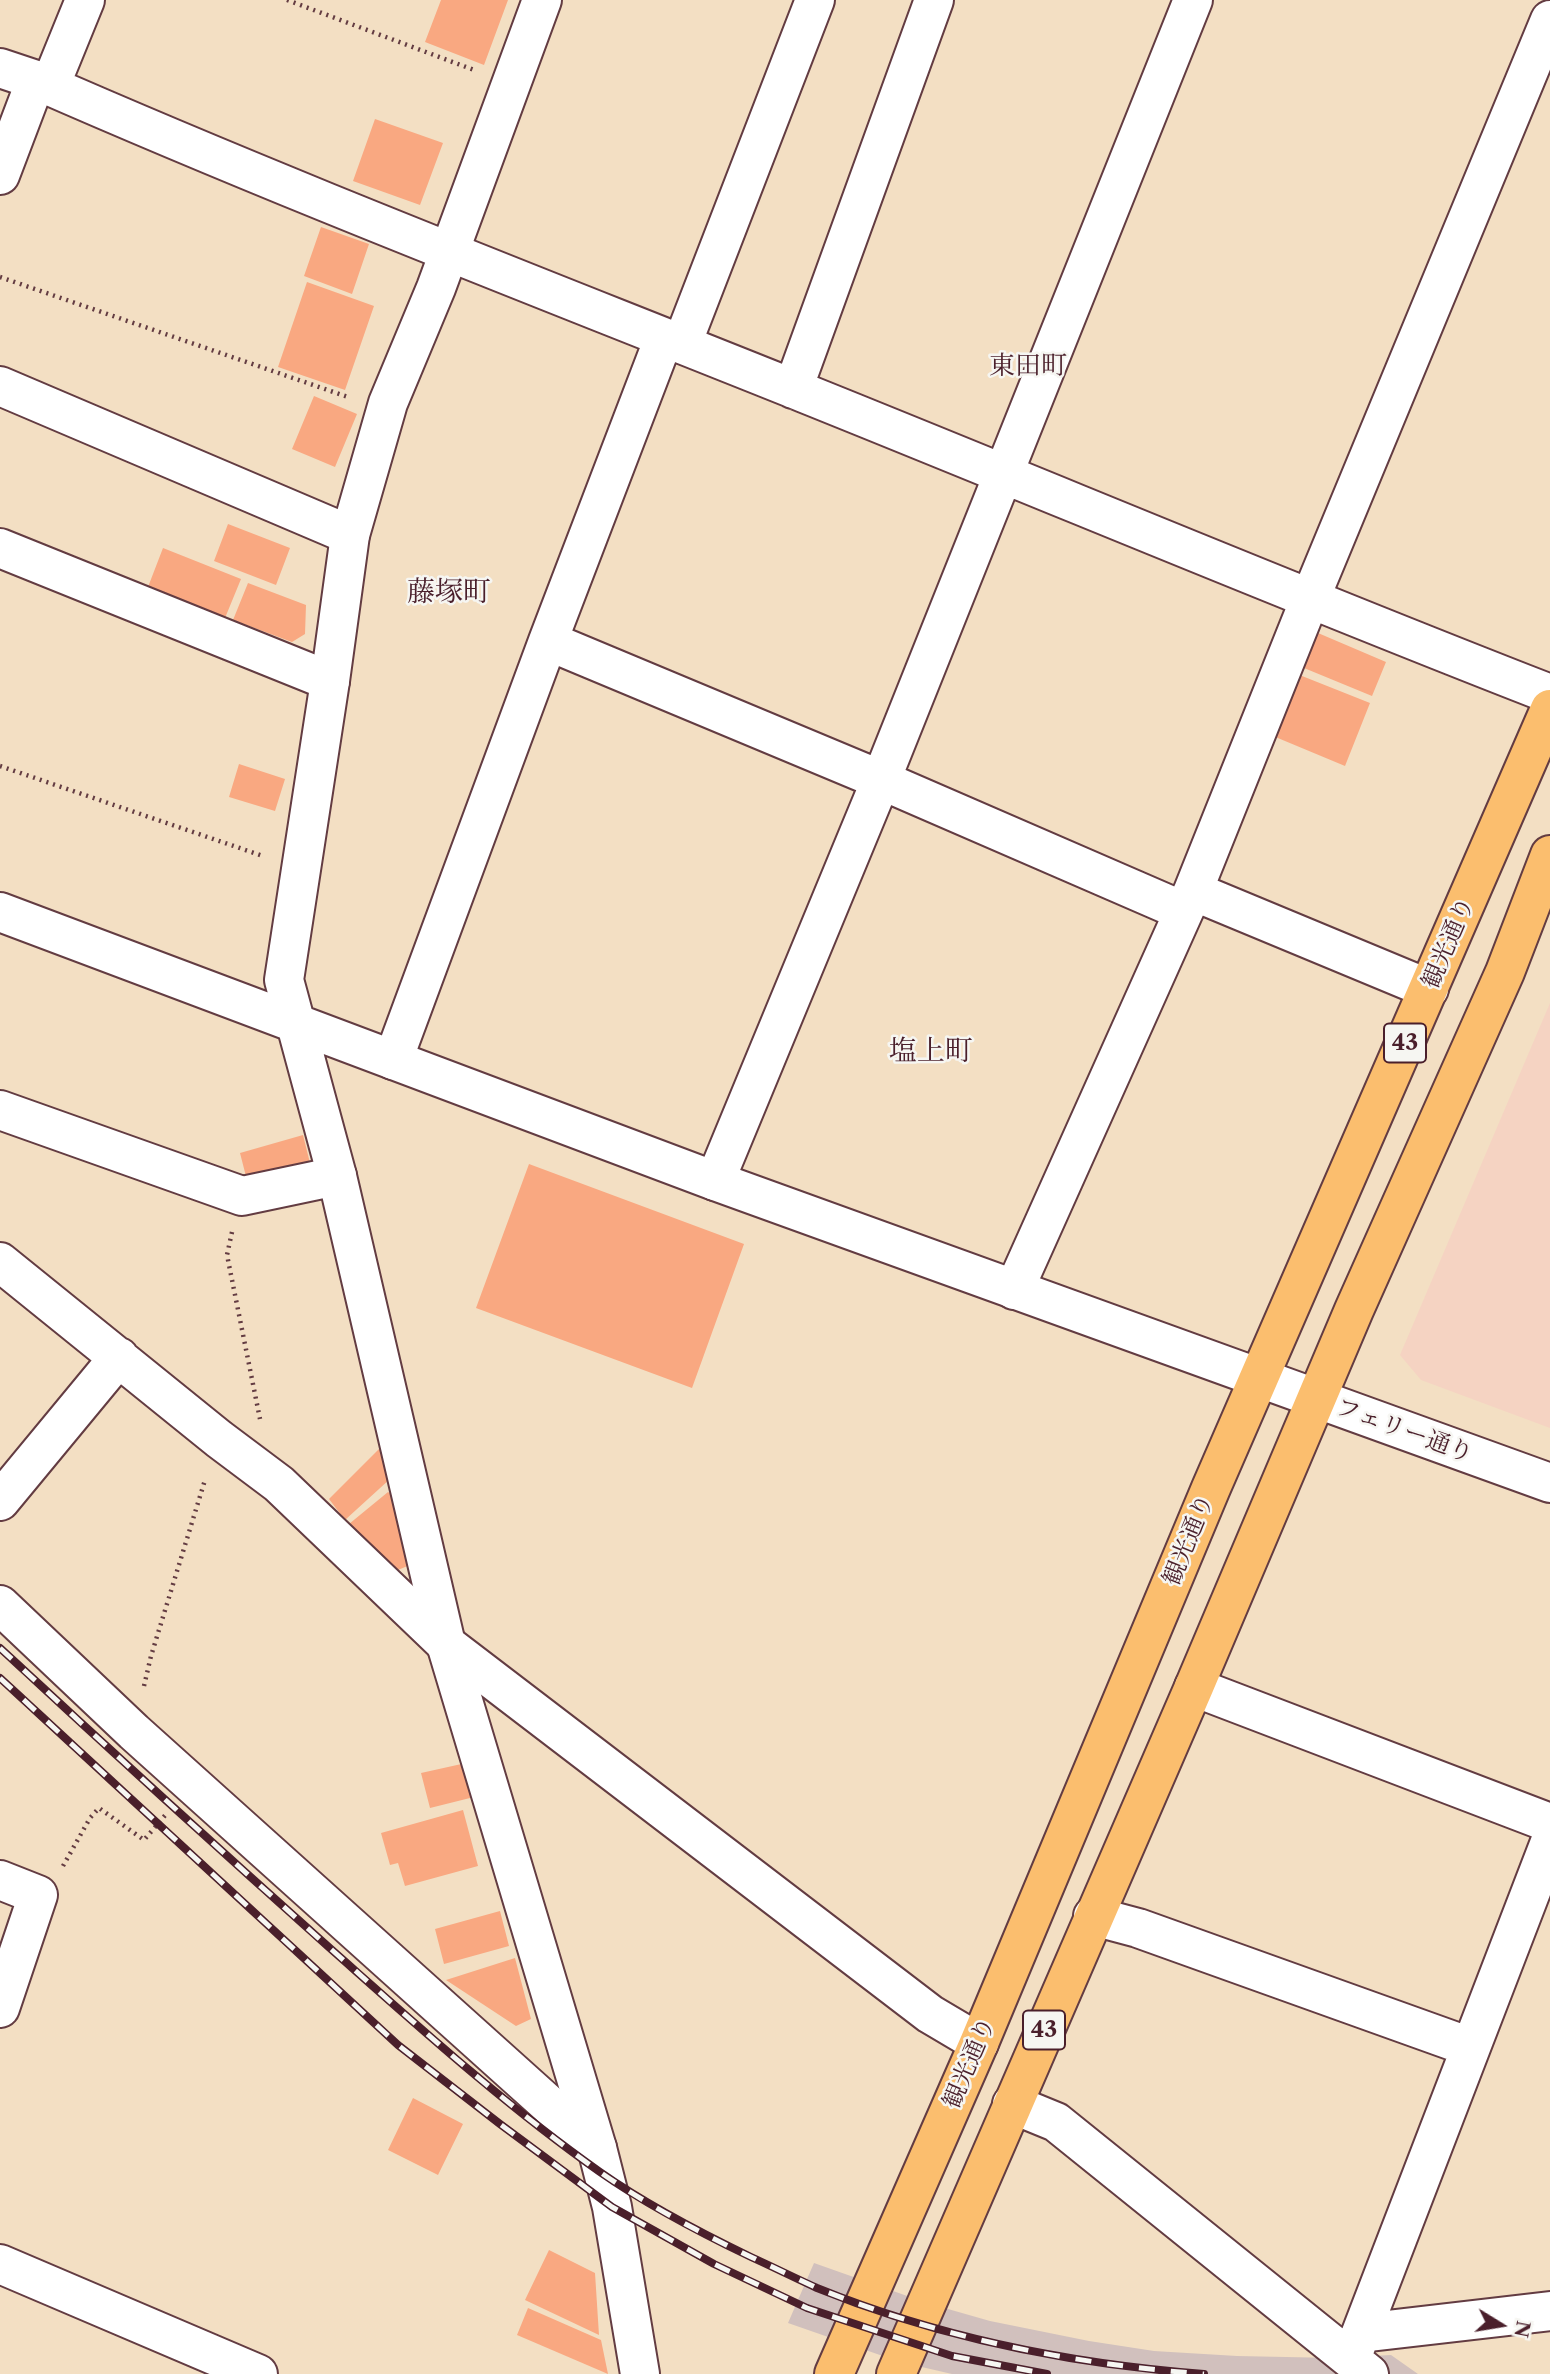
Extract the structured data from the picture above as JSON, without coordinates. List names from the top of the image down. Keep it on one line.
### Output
{"streets":{"main road":["観光通り","43"],"street":["フェリー通り"]},"crossings":[["観光通り","フェリー通り"],["43","フェリー通り"]],"districts":["東田町","藤塚町","塩上町"],"north":"right"}
